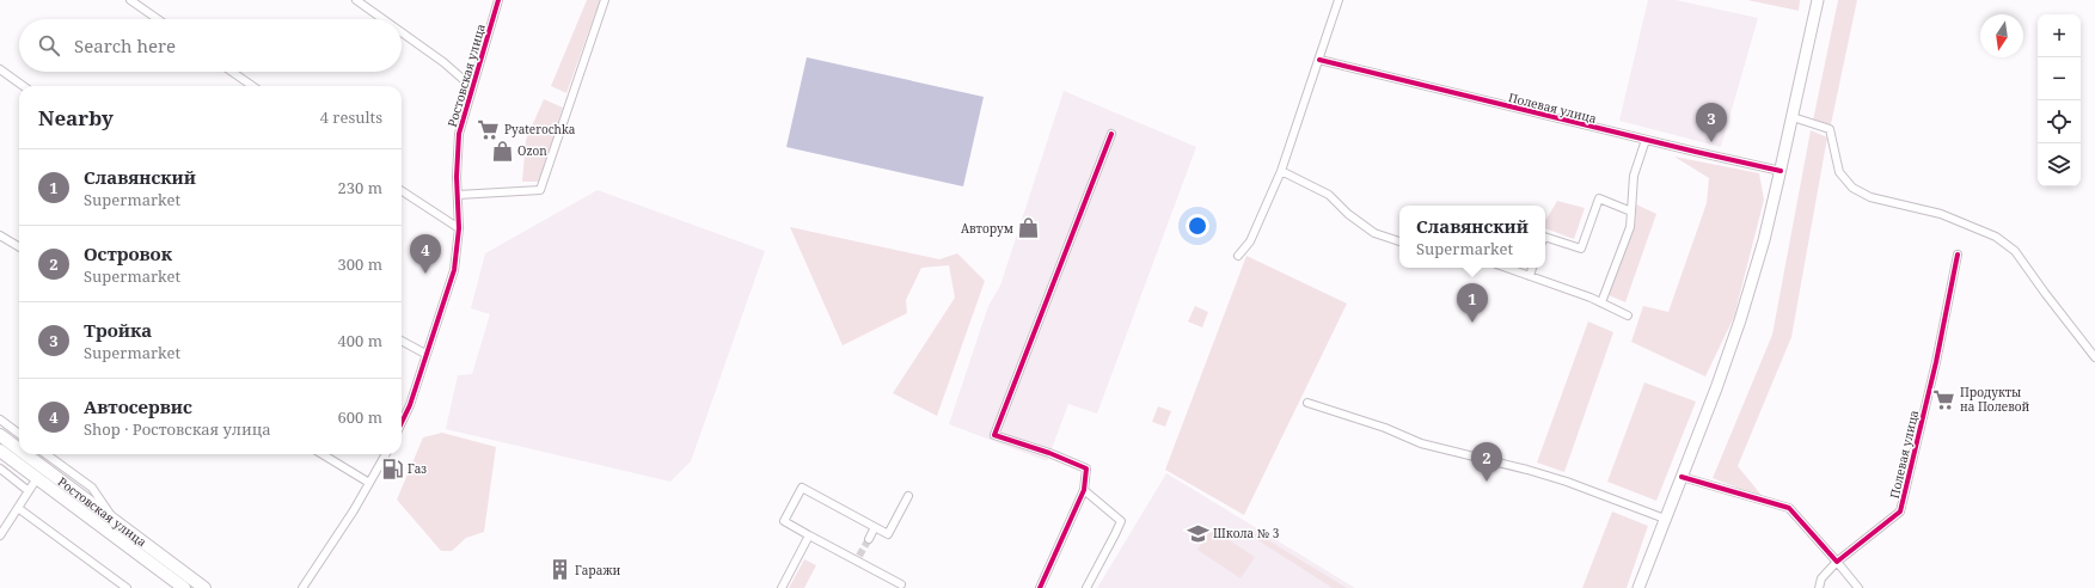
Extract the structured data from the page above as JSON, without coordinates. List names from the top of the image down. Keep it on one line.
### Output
{"streets":{"highway":["Ростовская улица"],"street":["Полевая улица"]},"places":{"supermarket":["Pyaterochka","Продукты на Полевой"],"shop":["Ozon","Авторум"],"fuel station":["Газ"],"school or university":["Школа № 3"],"building":["Гаражи"]},"north":"bottom","page":{"map_buttons":["+","−"],"search":"Search here","heading":["Nearby","4 results"],"pins":["3","4","1","2"],"list":[{"mark":"1","name":"Славянский","note":"Supermarket","value":"230 m"},{"mark":"2","name":"Островок","note":"Supermarket","value":"300 m"},{"mark":"3","name":"Тройка","note":"Supermarket","value":"400 m"},{"mark":"4","name":"Автосервис","note":"Shop · Ростовская улица","value":"600 m"}],"popup":["Славянский","Supermarket"]}}
